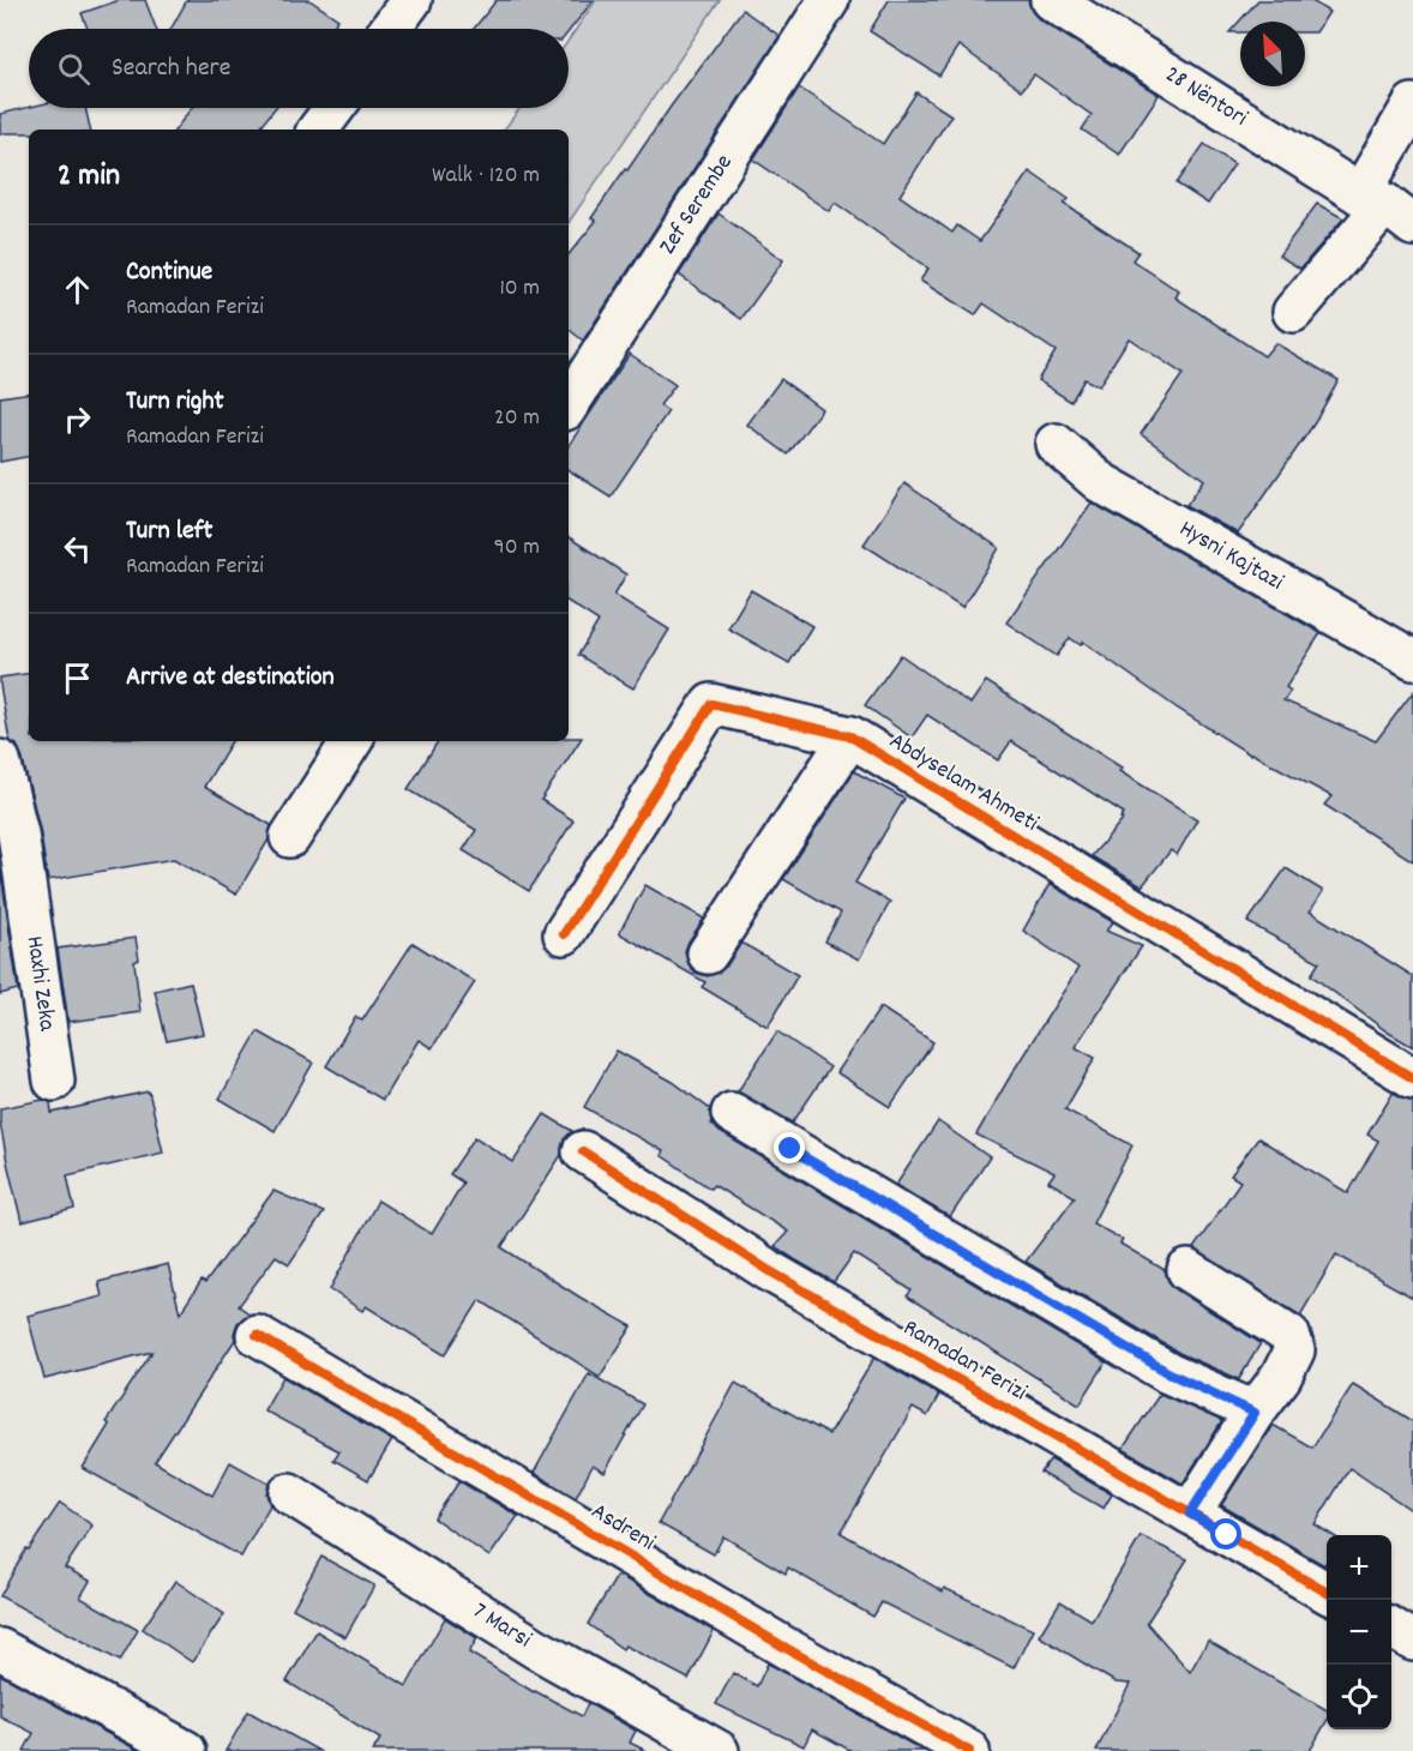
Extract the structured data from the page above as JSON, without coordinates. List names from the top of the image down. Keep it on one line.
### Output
{"streets":{"street":["28 Nëntori","Zef Serembe","Hysni Kajtazi","Abdyselam Ahmeti","Haxhi Zeka","Ramadan Ferizi","Asdreni","7 Marsi"]},"north":"top left","page":{"search":"Search here","heading":["2 min","Walk · 120 m"],"list":[["Continue","Ramadan Ferizi","10 m"],["Turn right","Ramadan Ferizi","20 m"],["Turn left","Ramadan Ferizi","90 m"],"Arrive at destination"],"map_buttons":["+","−"]}}
